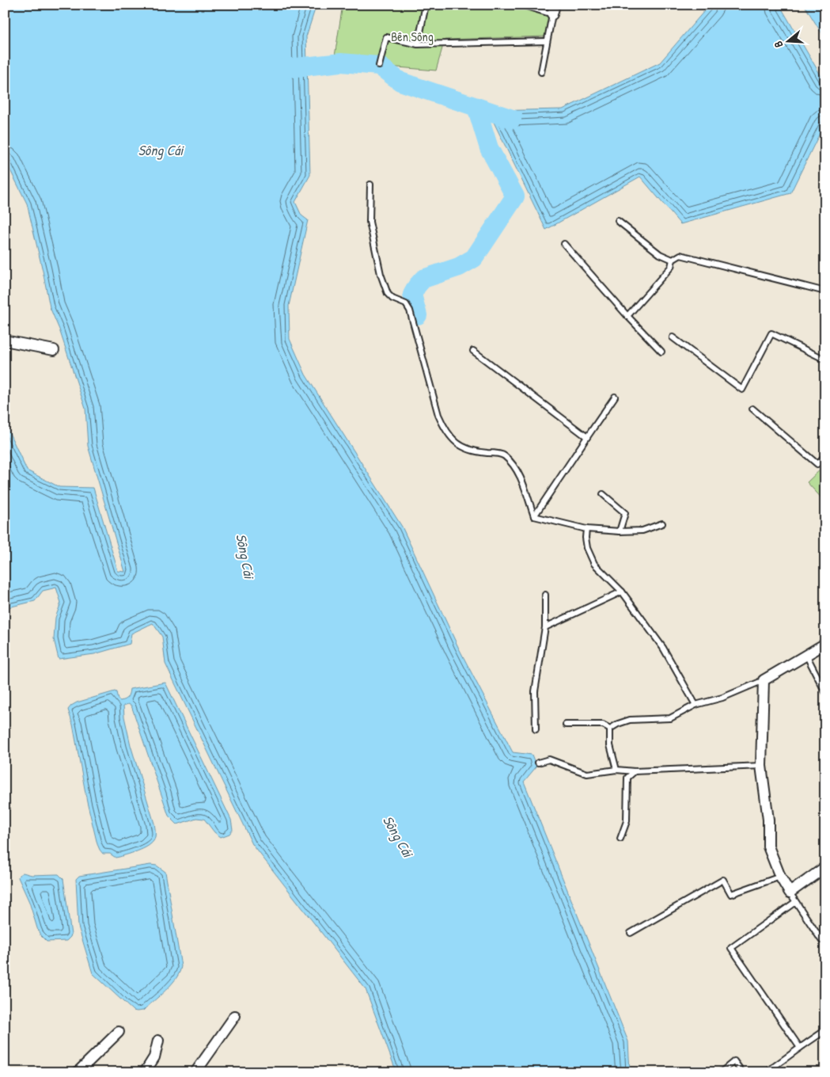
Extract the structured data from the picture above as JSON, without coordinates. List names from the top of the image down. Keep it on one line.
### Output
{"water":["Sông Cái"],"parks":["Bên Sông"],"north":"left"}
